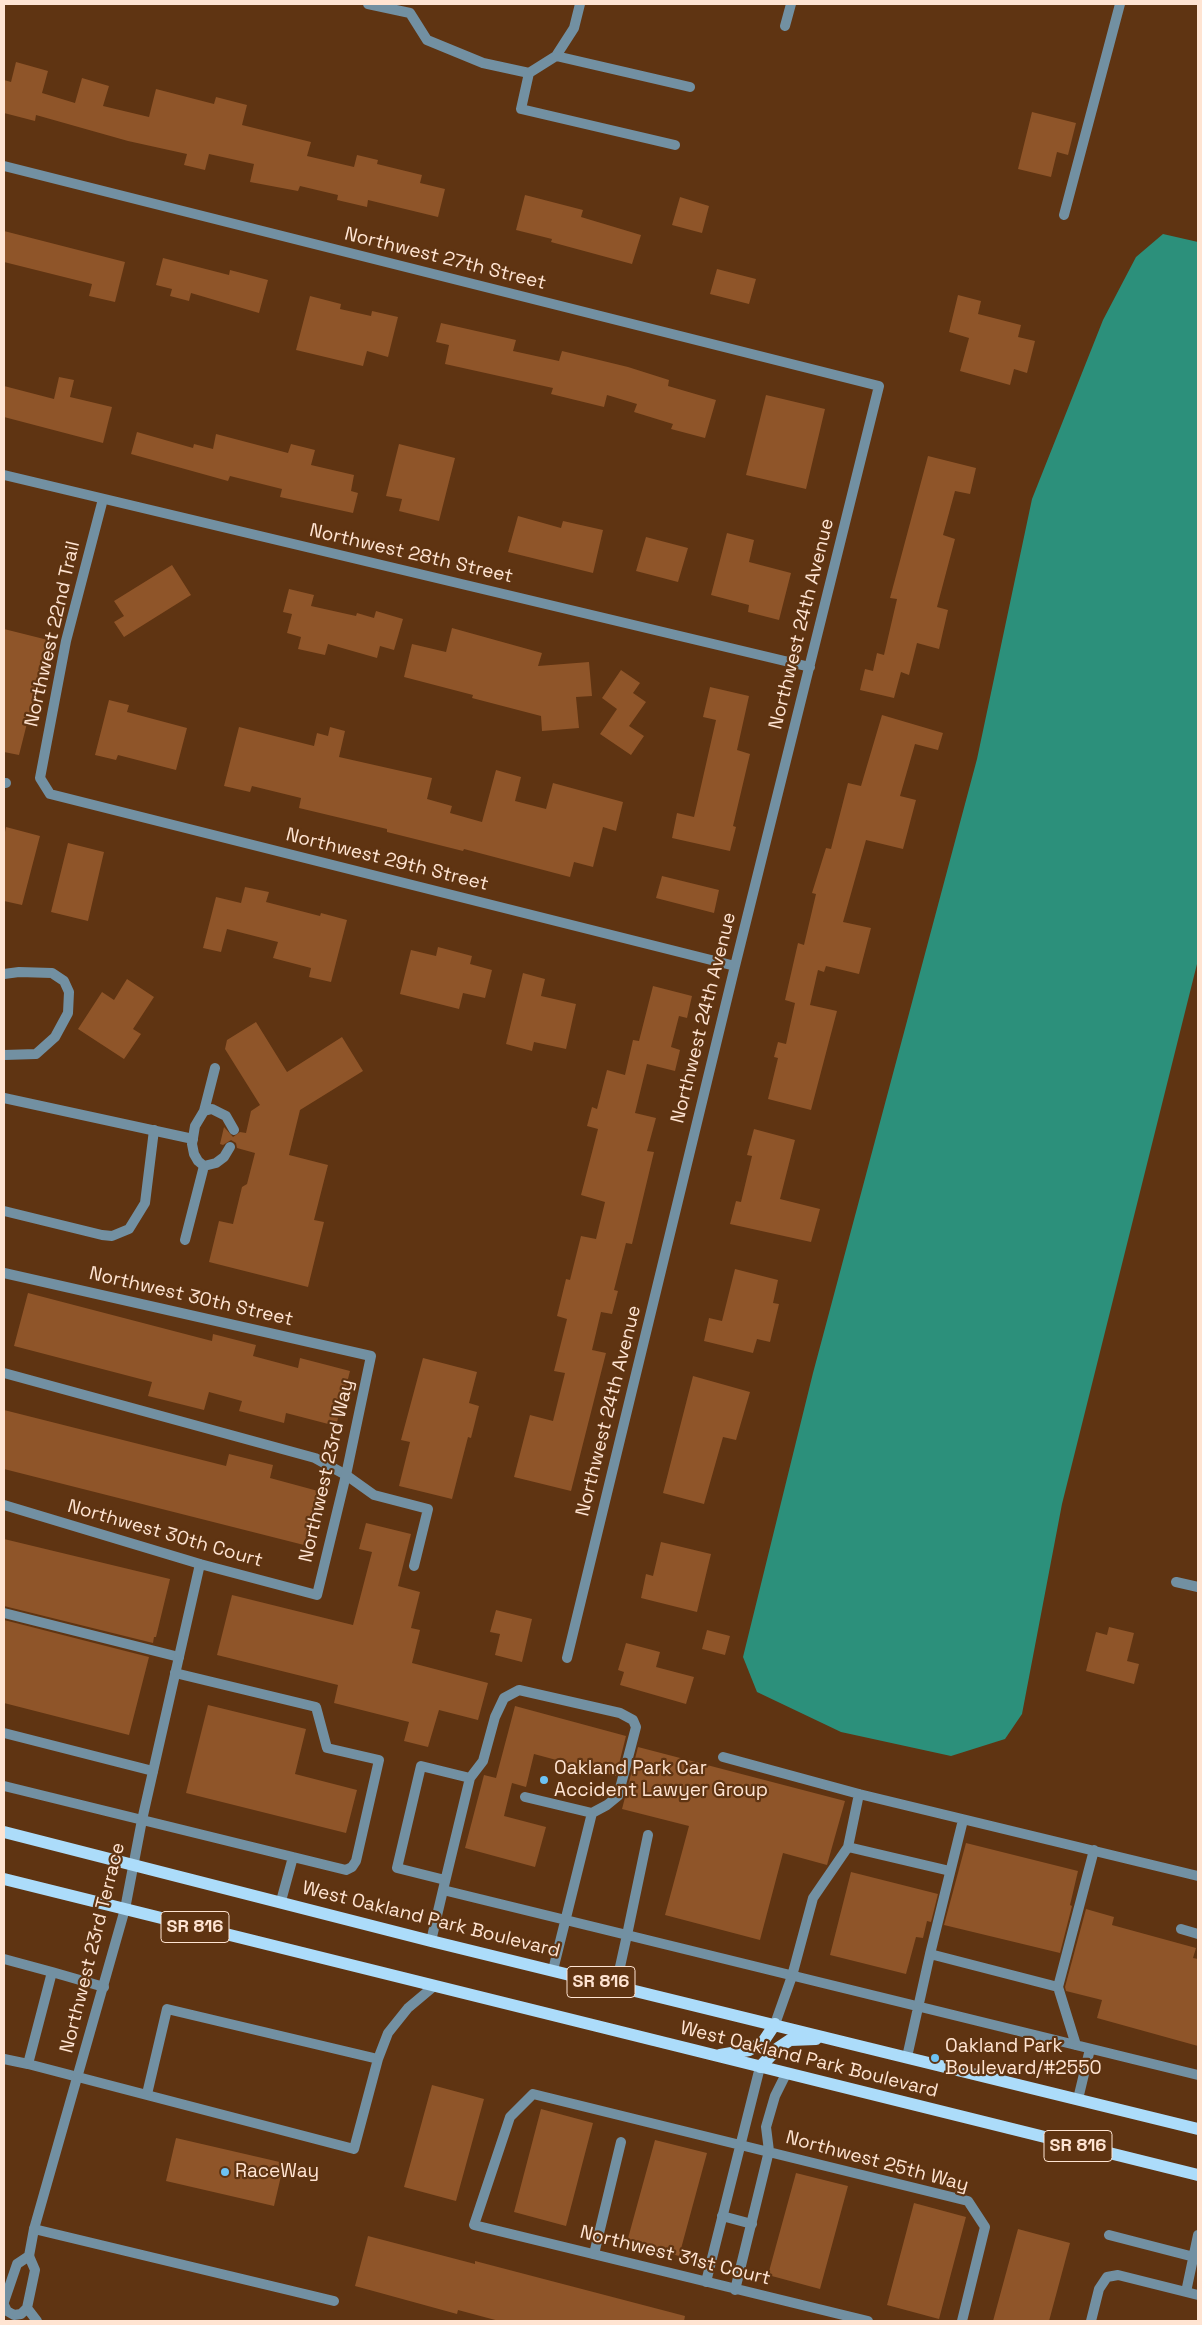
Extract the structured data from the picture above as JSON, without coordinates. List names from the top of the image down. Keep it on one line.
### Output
{"streets":{"main road":["West Oakland Park Boulevard","SR 816"],"street":["Northwest 27th Street","Northwest 28th Street","Northwest 24th Avenue","Northwest 22nd Trail","Northwest 29th Street","Northwest 30th Street","Northwest 23rd Way","Northwest 30th Court","Northwest 23rd Terrace","Northwest 25th Way","Northwest 31st Court"]},"crossings":[["Northwest 27th Street","Northwest 24th Avenue"],["Northwest 28th Street","Northwest 24th Avenue"],["Northwest 28th Street","Northwest 22nd Trail"],["Northwest 24th Avenue","Northwest 29th Street"],["Northwest 22nd Trail","Northwest 29th Street"],["Northwest 30th Street","Northwest 23rd Way"],["Northwest 23rd Way","Northwest 30th Court"],["Northwest 30th Court","Northwest 23rd Terrace"],["West Oakland Park Boulevard","Northwest 23rd Terrace"],["Northwest 25th Way","Northwest 31st Court"]],"places":["Oakland Park Car Accident Lawyer Group","Oakland Park Boulevard/#2550","RaceWay"]}
